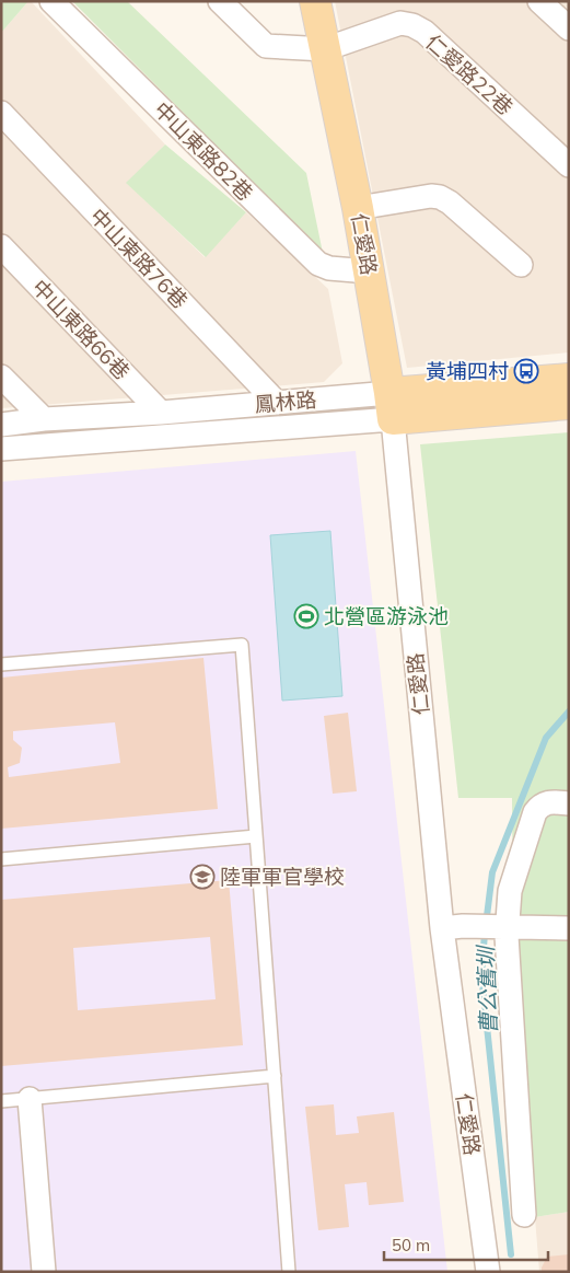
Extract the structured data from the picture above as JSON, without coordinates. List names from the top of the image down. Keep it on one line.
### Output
{"streets":{"main road":["仁愛路","鳳林路"],"street":["仁愛路22巷","中山東路82巷","中山東路76巷","中山東路66巷"]},"crossings":[["仁愛路22巷","仁愛路"],["中山東路82巷","仁愛路"],["仁愛路","鳳林路"],["中山東路76巷","鳳林路"],["中山東路66巷","鳳林路"]],"water":["曹公舊圳"],"places":{"bus stop":["黃埔四村"],"sports":["北營區游泳池"],"school or university":["陸軍軍官學校"]},"scale_bar":"50 m"}
